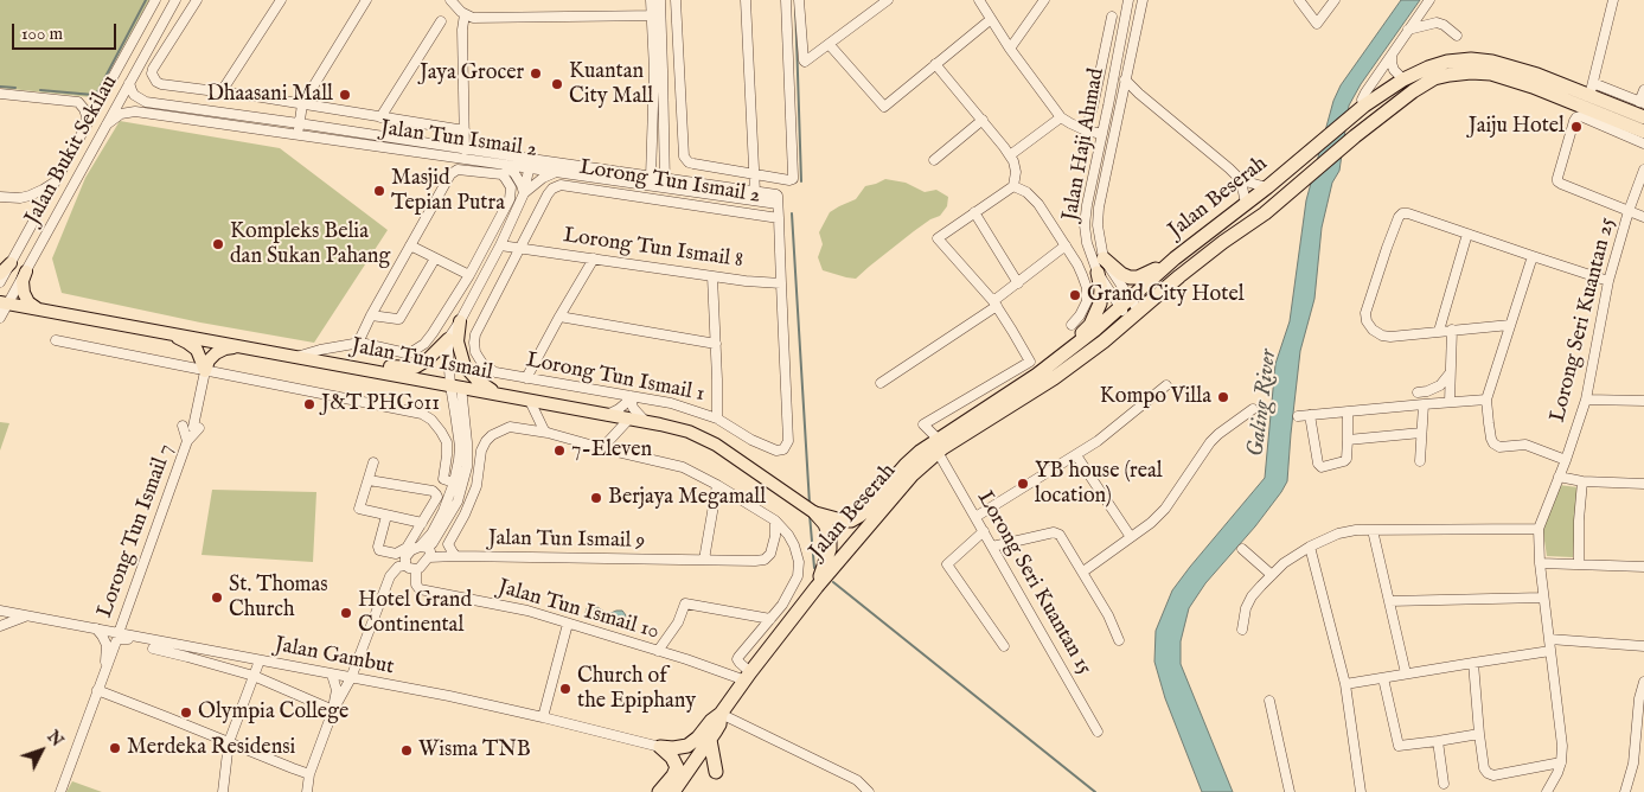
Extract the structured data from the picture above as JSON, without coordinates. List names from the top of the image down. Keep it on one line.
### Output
{"streets":{"highway":["Jalan Beserah"],"main road":["Jalan Tun Ismail"],"street":["Jalan Tun Ismail 2","Jalan Haji Ahmad","Jalan Bukit Sekilau","Lorong Tun Ismail 2","Lorong Tun Ismail 8","Lorong Seri Kuantan 25","Lorong Tun Ismail 1","Lorong Tun Ismail 7","Jalan Tun Ismail 9","Lorong Seri Kuantan 15","Jalan Tun Ismail 10","Jalan Gambut"]},"crossings":[["Jalan Tun Ismail 2","Jalan Bukit Sekilau"],["Jalan Haji Ahmad","Jalan Beserah"],["Jalan Bukit Sekilau","Jalan Tun Ismail"],["Lorong Tun Ismail 2","Lorong Tun Ismail 8"],["Lorong Tun Ismail 2","Lorong Tun Ismail 1"],["Jalan Beserah","Jalan Tun Ismail"],["Jalan Beserah","Lorong Seri Kuantan 15"],["Jalan Beserah","Jalan Tun Ismail 10"],["Lorong Tun Ismail 8","Lorong Tun Ismail 1"],["Lorong Tun Ismail 7","Jalan Gambut"]],"water":["Galing River"],"places":["Jaya Grocer","Kuantan City Mall","Dhaasani Mall","Jaiju Hotel","Masjid Tepian Putra","Kompleks Belia dan Sukan Pahang","Grand City Hotel","Kompo Villa","J&T PHG011","7-Eleven","YB house (real location)","Berjaya Megamall","St. Thomas Church","Hotel Grand Continental","Church of the Epiphany","Olympia College","Merdeka Residensi","Wisma TNB"],"scale_bar":"100 m","north":"top right"}
